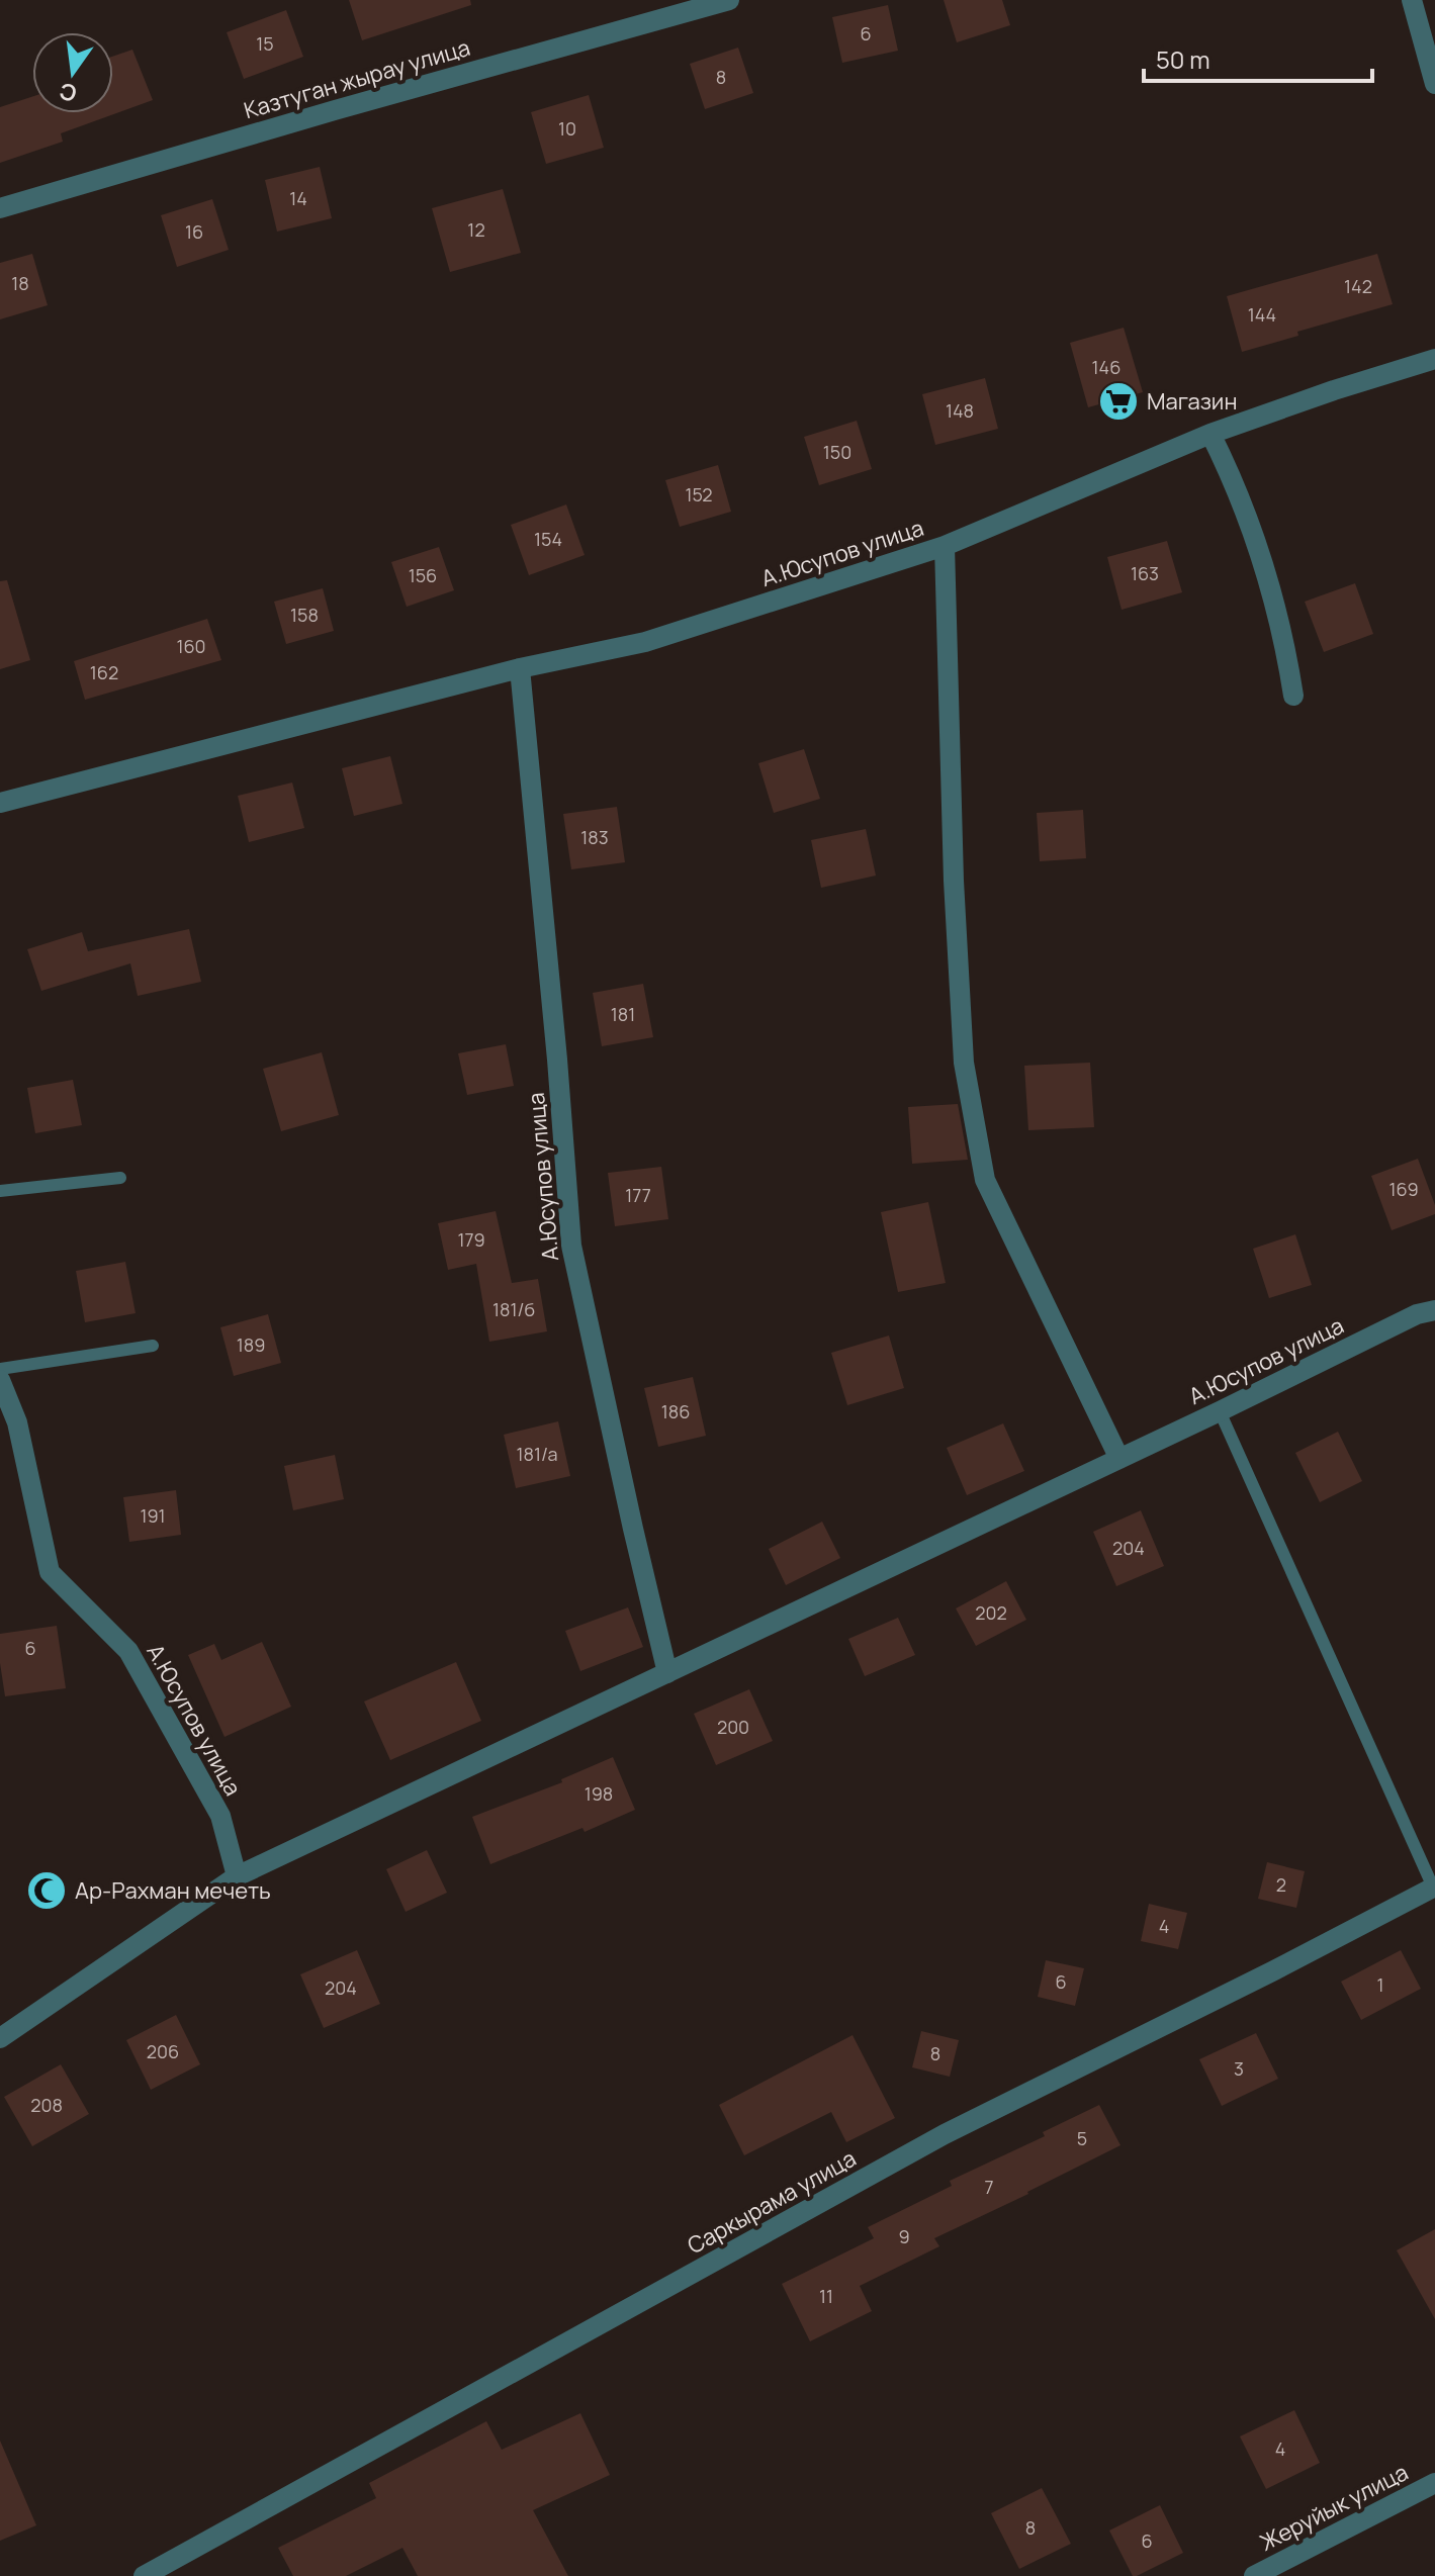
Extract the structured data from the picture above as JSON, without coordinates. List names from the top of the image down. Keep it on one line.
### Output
{"streets":{"street":["Казтуган жырау улица","А.Юсупов улица","Саркырама улица","Жеруйык улица"]},"places":{"supermarket":["Магазин"],"mosque":["Ар-Рахман мечеть"]},"house_numbers":["6","15","8","10","14","12","16","18","142","144","146","148","150","152","154","163","156","158","160","162","183","181","169","177","179","181/б","189","186","181/а","191","204","202","6","200","198","2","4","6","1","204","206","8","3","208","5","7","9","11","4","8","6"],"scale_bar":"50 m","north":"bottom"}
